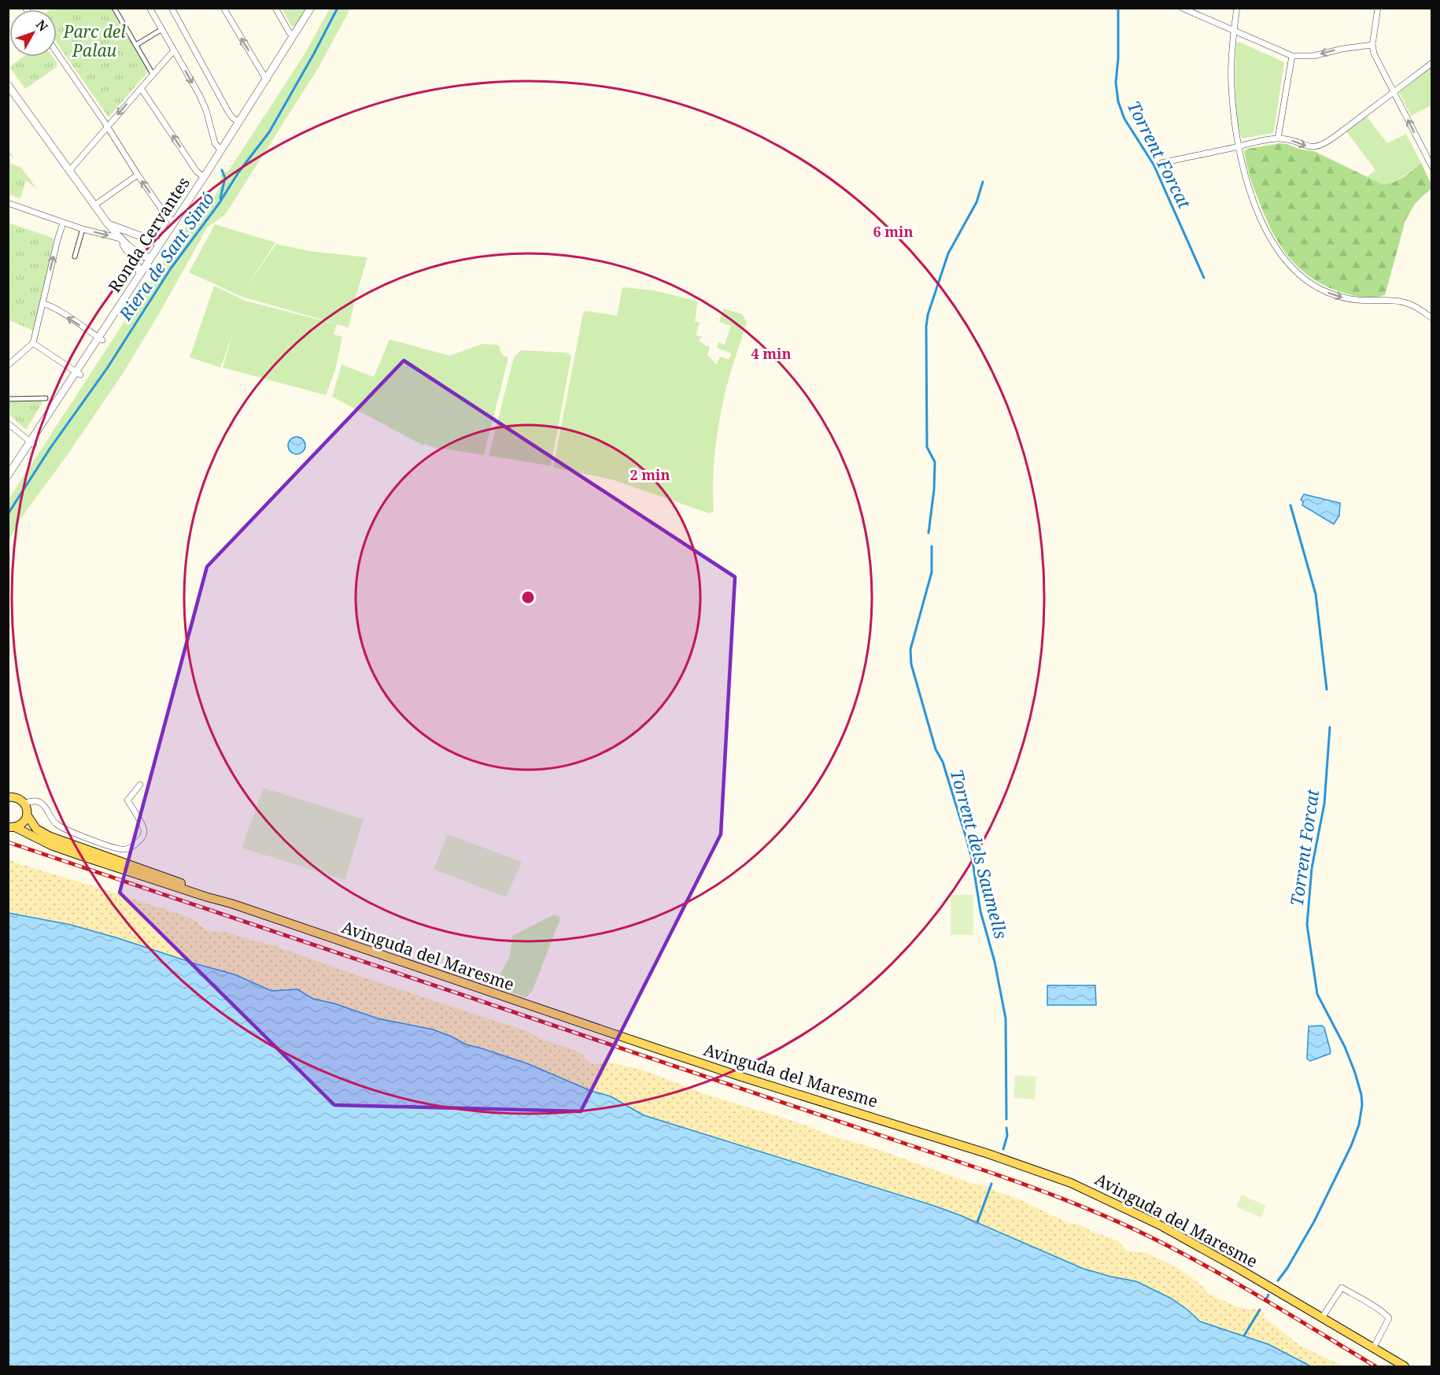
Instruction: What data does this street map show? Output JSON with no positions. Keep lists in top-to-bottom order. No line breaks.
{"streets":{"main road":["Avinguda del Maresme"],"street":["Ronda Cervantes"]},"water":["Torrent Forcat","Riera de Sant Simó","Torrent dels Saumells"],"parks":["Parc del Palau"],"north":"top right","rings":["6 min","4 min","2 min"]}
